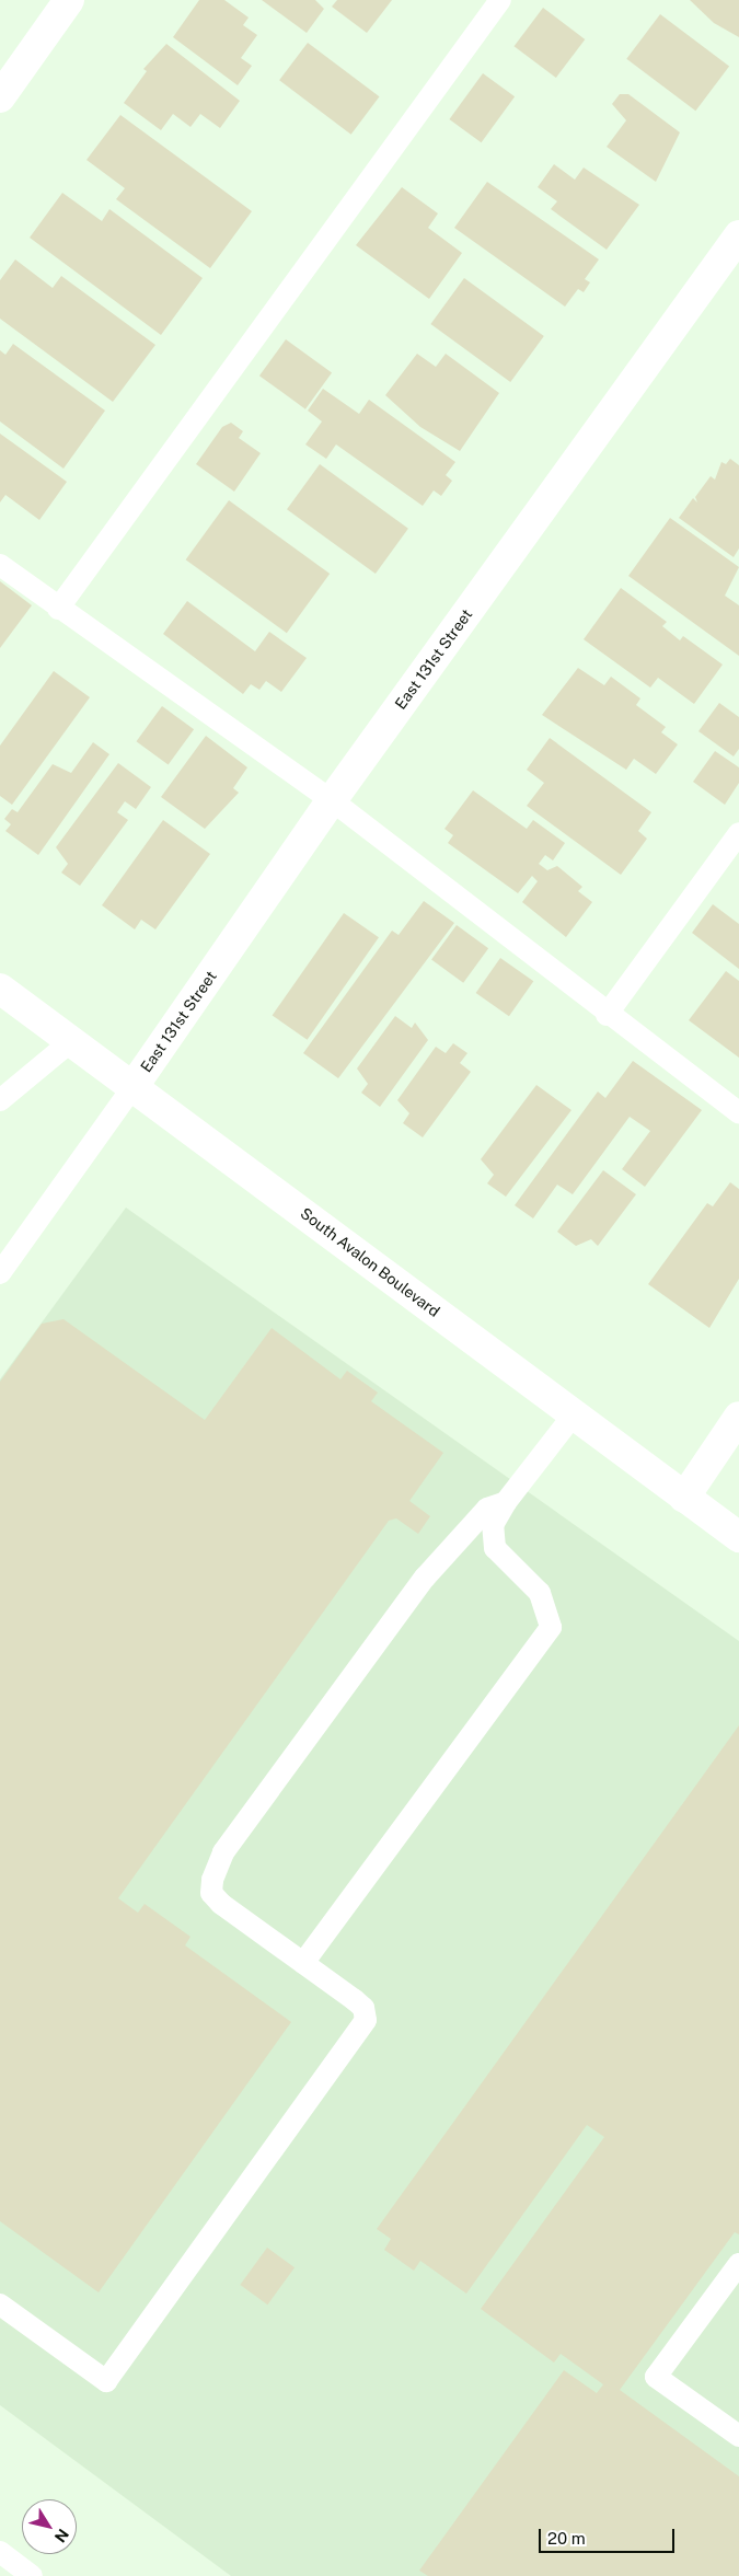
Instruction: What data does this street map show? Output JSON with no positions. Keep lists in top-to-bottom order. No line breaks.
{"streets":{"street":["East 131st Street","South Avalon Boulevard"]},"crossings":[["East 131st Street","South Avalon Boulevard"]],"scale_bar":"20 m","north":"bottom right"}
